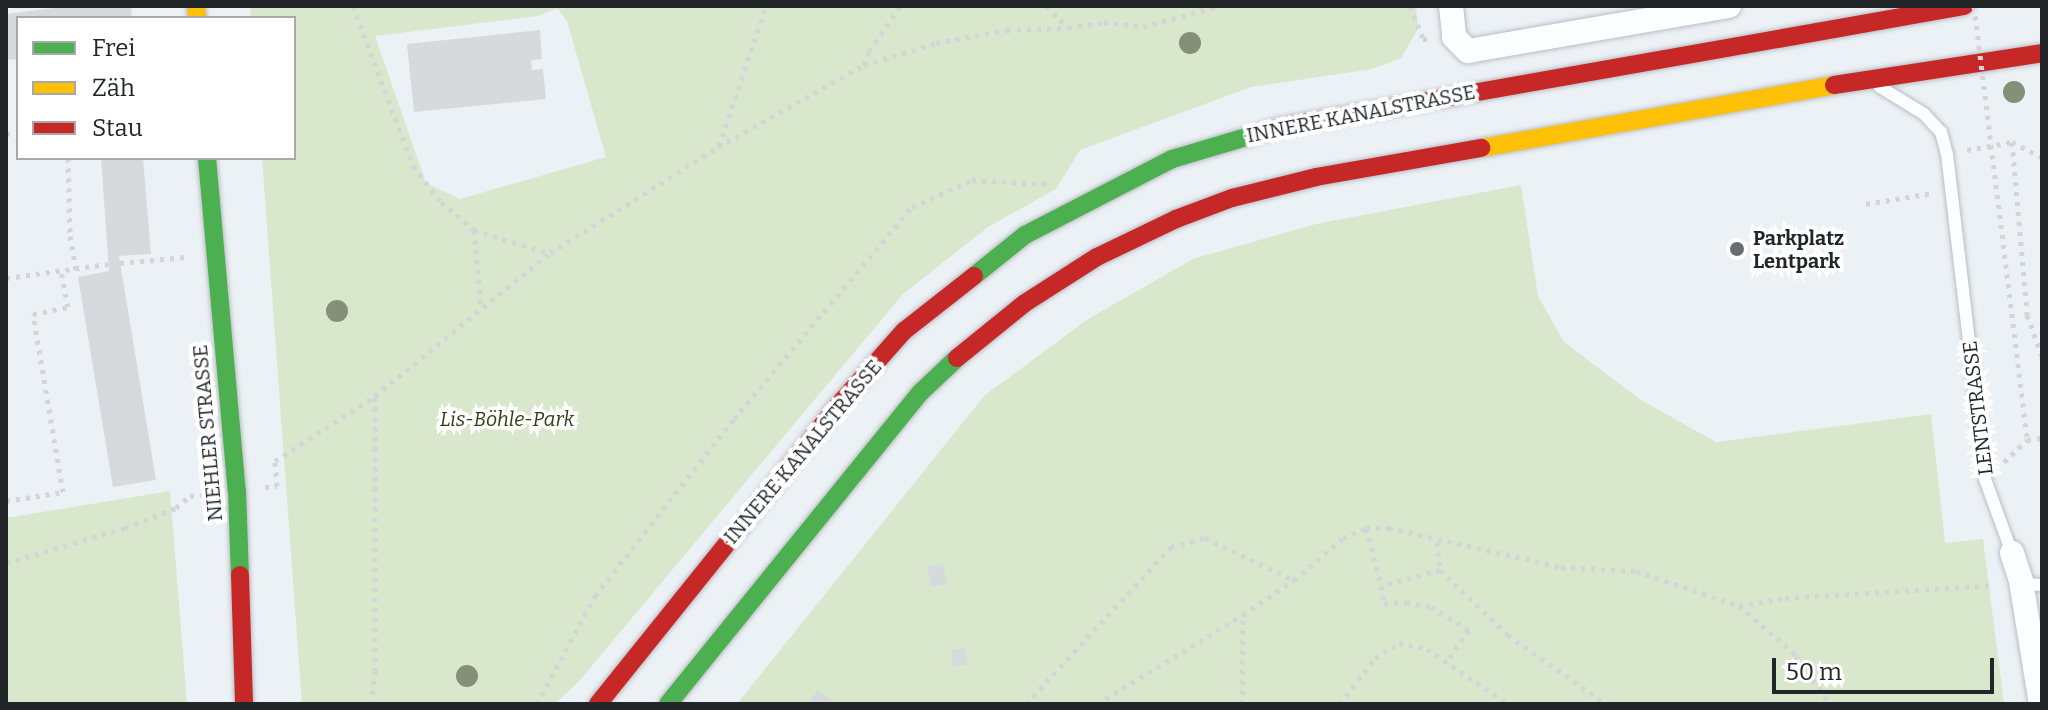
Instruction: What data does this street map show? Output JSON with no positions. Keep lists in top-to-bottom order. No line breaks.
{"streets":{"main road":["INNERE KANALSTRASSE","NIEHLER STRASSE"],"street":["LENTSTRASSE"]},"parks":["Lis-Böhle-Park"],"places":["Parkplatz Lentpark"],"legend":["Frei","Zäh","Stau"],"scale_bar":"50 m"}
